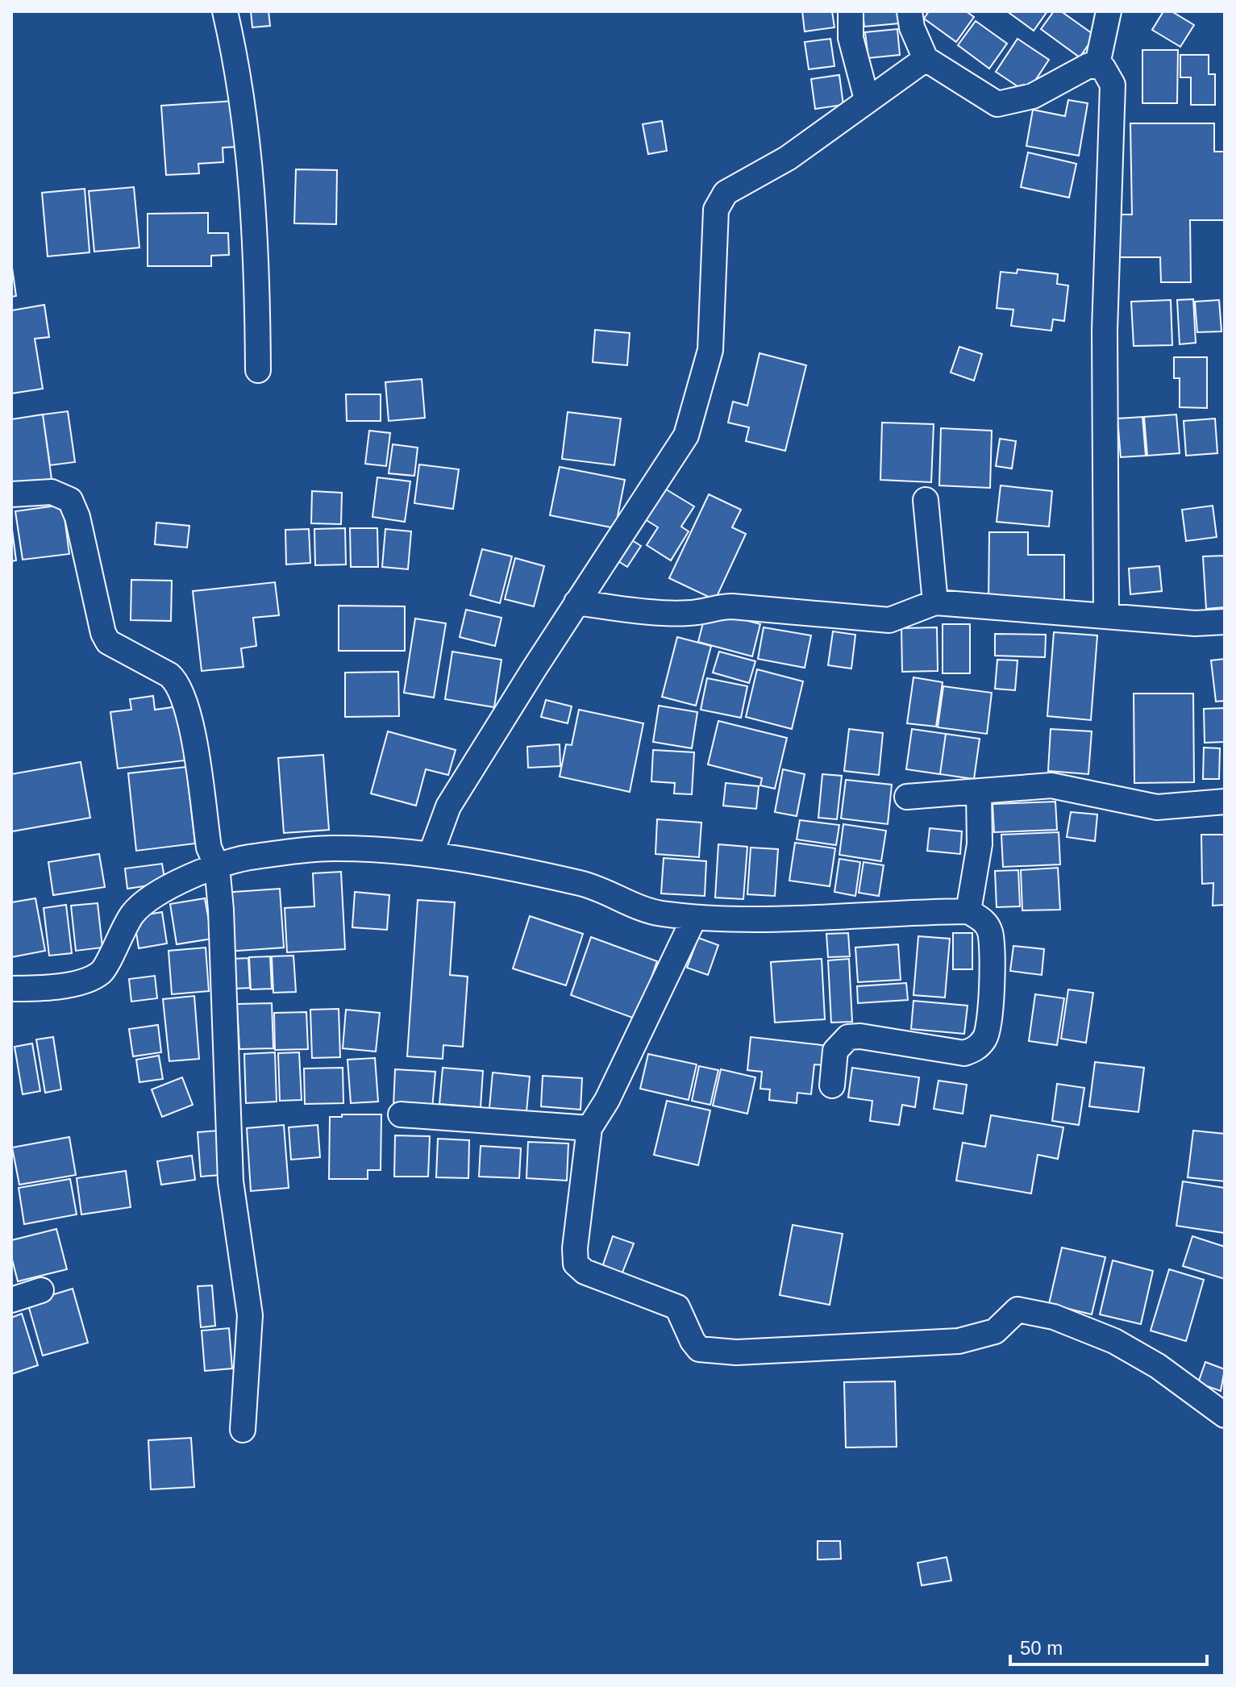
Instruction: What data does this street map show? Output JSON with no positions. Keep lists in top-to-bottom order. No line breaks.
{"scale_bar":"50 m"}
